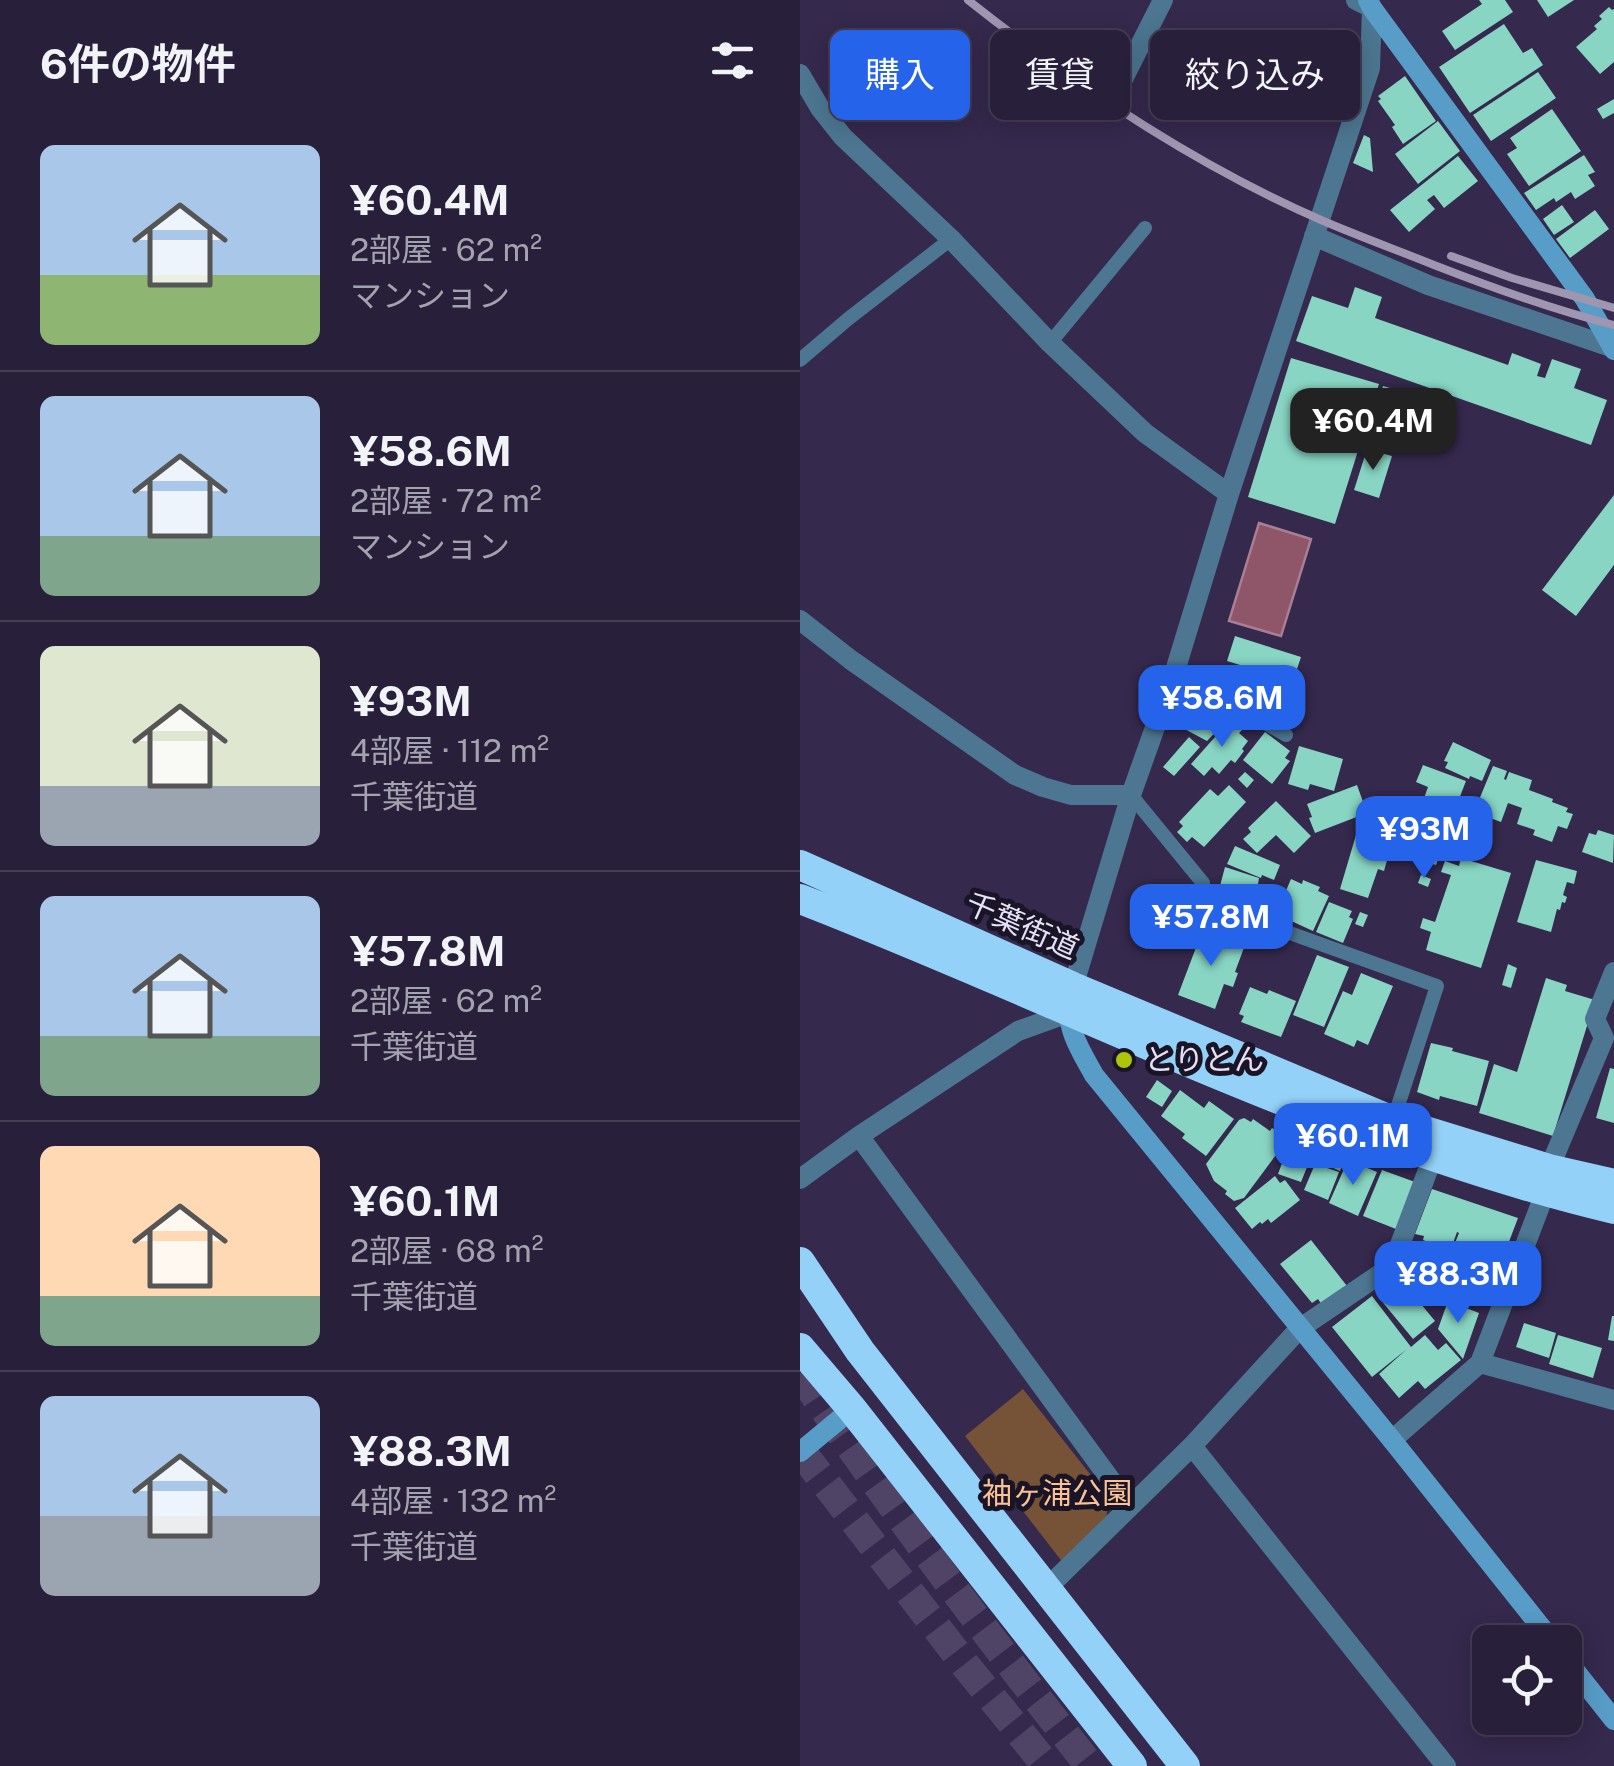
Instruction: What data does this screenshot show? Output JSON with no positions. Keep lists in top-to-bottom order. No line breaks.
{"streets":{"highway":["千葉街道"]},"parks":["袖ヶ浦公園"],"places":["とりとん"],"page":{"heading":"6件の物件","chip":["購入","賃貸","絞り込み"],"list":[{"name":"¥60.4M","note":"2部屋 · 62 m² · マンション"},{"name":"¥58.6M","note":"2部屋 · 72 m² · マンション"},{"name":"¥93M","note":"4部屋 · 112 m² · 千葉街道"},{"name":"¥57.8M","note":"2部屋 · 62 m² · 千葉街道"},{"name":"¥60.1M","note":"2部屋 · 68 m² · 千葉街道"},{"name":"¥88.3M","note":"4部屋 · 132 m² · 千葉街道"}],"price":["¥60.4M","¥58.6M","¥93M","¥57.8M","¥60.1M","¥88.3M"]}}
